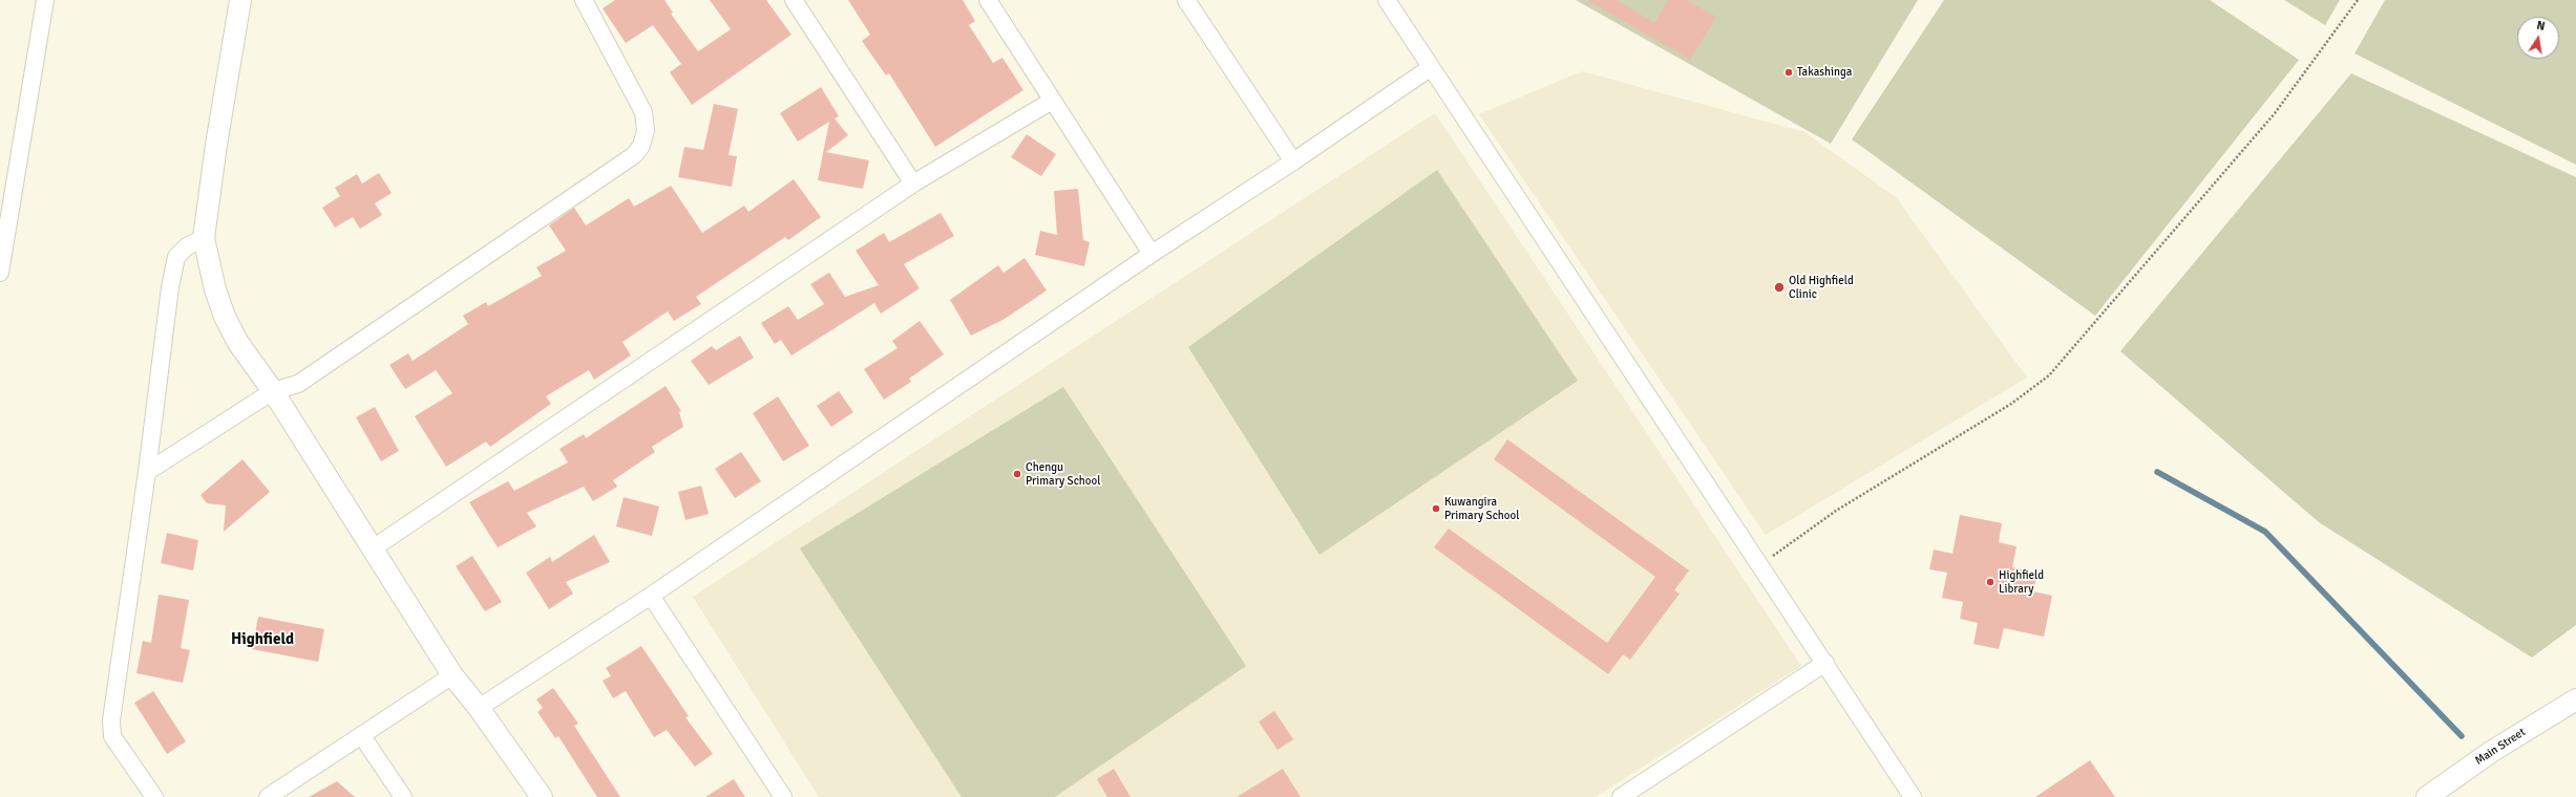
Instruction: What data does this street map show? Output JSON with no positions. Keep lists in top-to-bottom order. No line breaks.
{"streets":{"street":["Main Street"]},"districts":["Highfield"],"places":["Takashinga","Old Highfield Clinic","Chengu Primary School","Kuwangira Primary School","Highfield Library"],"north":"top"}
